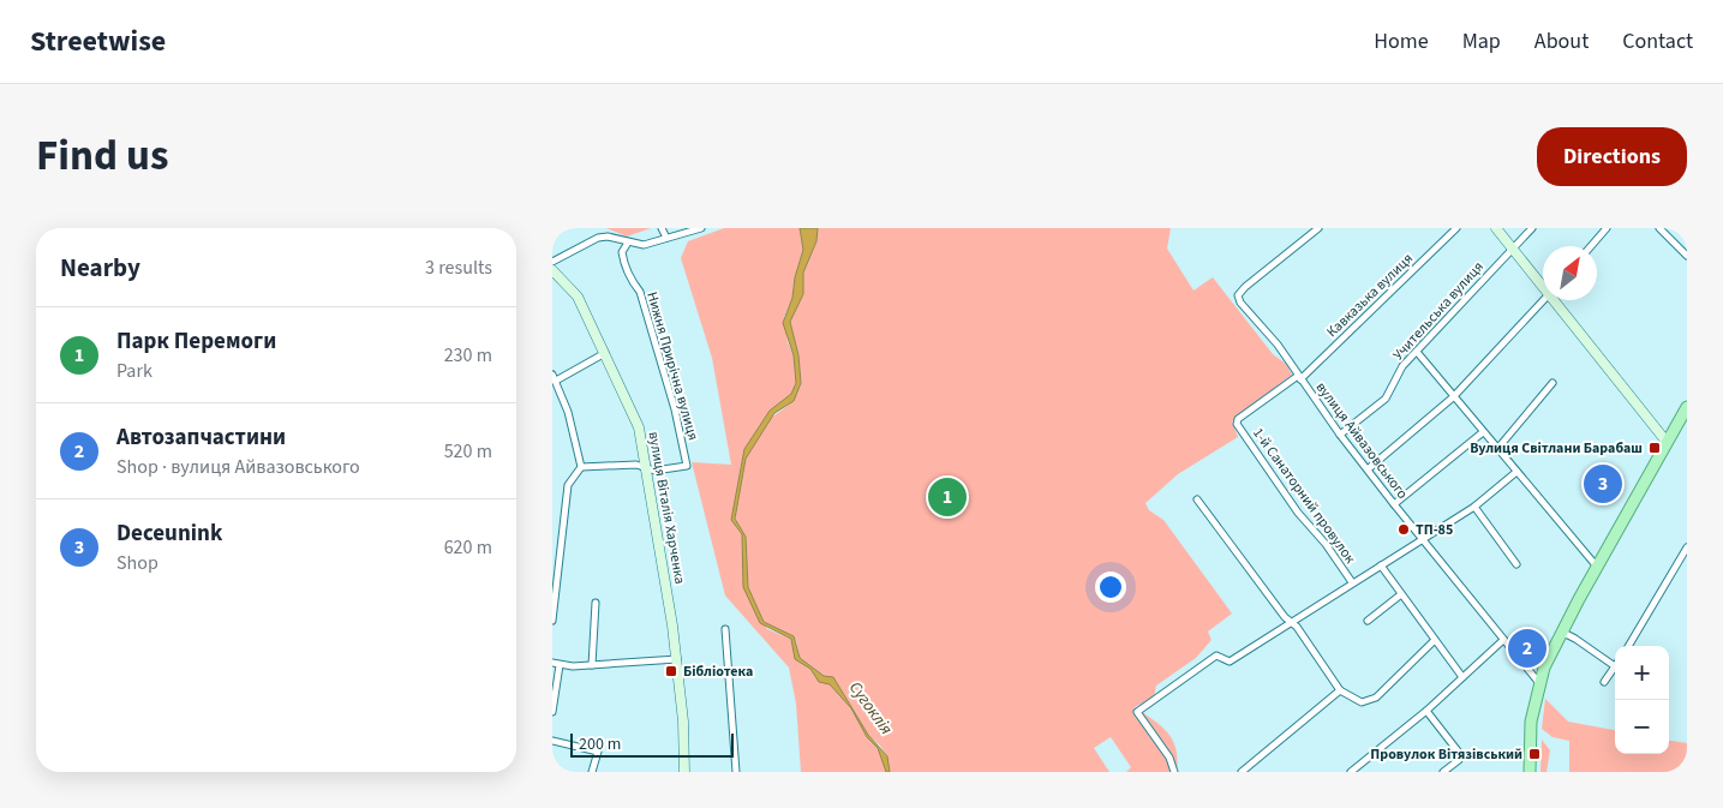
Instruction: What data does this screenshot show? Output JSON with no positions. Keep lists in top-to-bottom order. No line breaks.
{"streets":{"street":["Кавказька вулиця","Учительська вулиця","Нижня Прирічна вулиця","вулиця Айвазовського","1-й Санаторний провулок","вулиця Віталія Харченка"]},"crossings":[["Кавказька вулиця","вулиця Айвазовського"],["Кавказька вулиця","1-й Санаторний провулок"],["Учительська вулиця","вулиця Айвазовського"],["Нижня Прирічна вулиця","вулиця Віталія Харченка"]],"water":["Сугоклія"],"places":{"transit":["Вулиця Світлани Барабаш","Бібліотека","Провулок Вітязівський"],"other":["ТП-85"]},"scale_bar":"200 m","north":"top right","page":{"header":"Streetwise","nav":["Home","Map","About","Contact"],"title":"Find us","buttons":"Directions","heading":["Nearby","3 results"],"list":[{"mark":"1","name":"Парк Перемоги","note":"Park","value":"230 m"},{"mark":"2","name":"Автозапчастини","note":"Shop · вулиця Айвазовського","value":"520 m"},{"mark":"3","name":"Deceunink","note":"Shop","value":"620 m"}],"pins":["3","1","2"],"map_buttons":["+","−"],"scale":"200 m"}}
